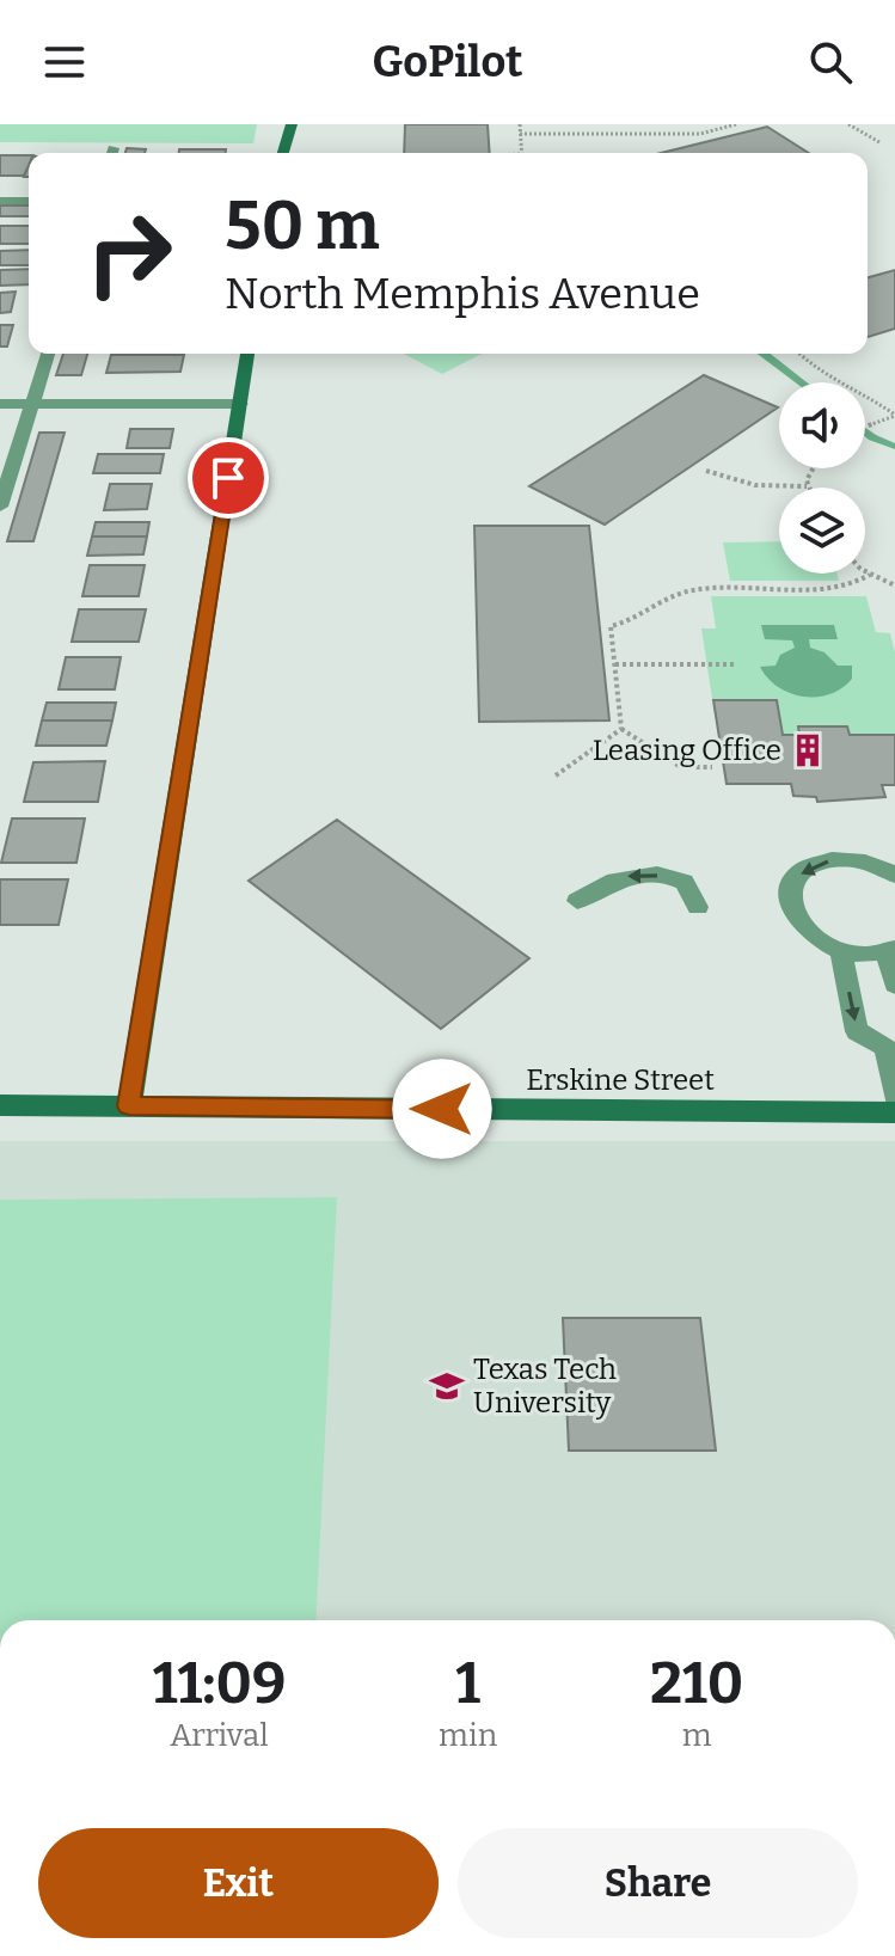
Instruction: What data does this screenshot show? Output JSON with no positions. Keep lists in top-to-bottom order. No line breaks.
{"streets":{"street":["Erskine Street"]},"places":{"building":["Leasing Office"],"school or university":["Texas Tech University"]},"page":{"header":"GoPilot","turn":["50 m","North Memphis Avenue"],"eta":["11:09","Arrival","1","min","210","m"],"buttons":["Exit","Share"]}}
